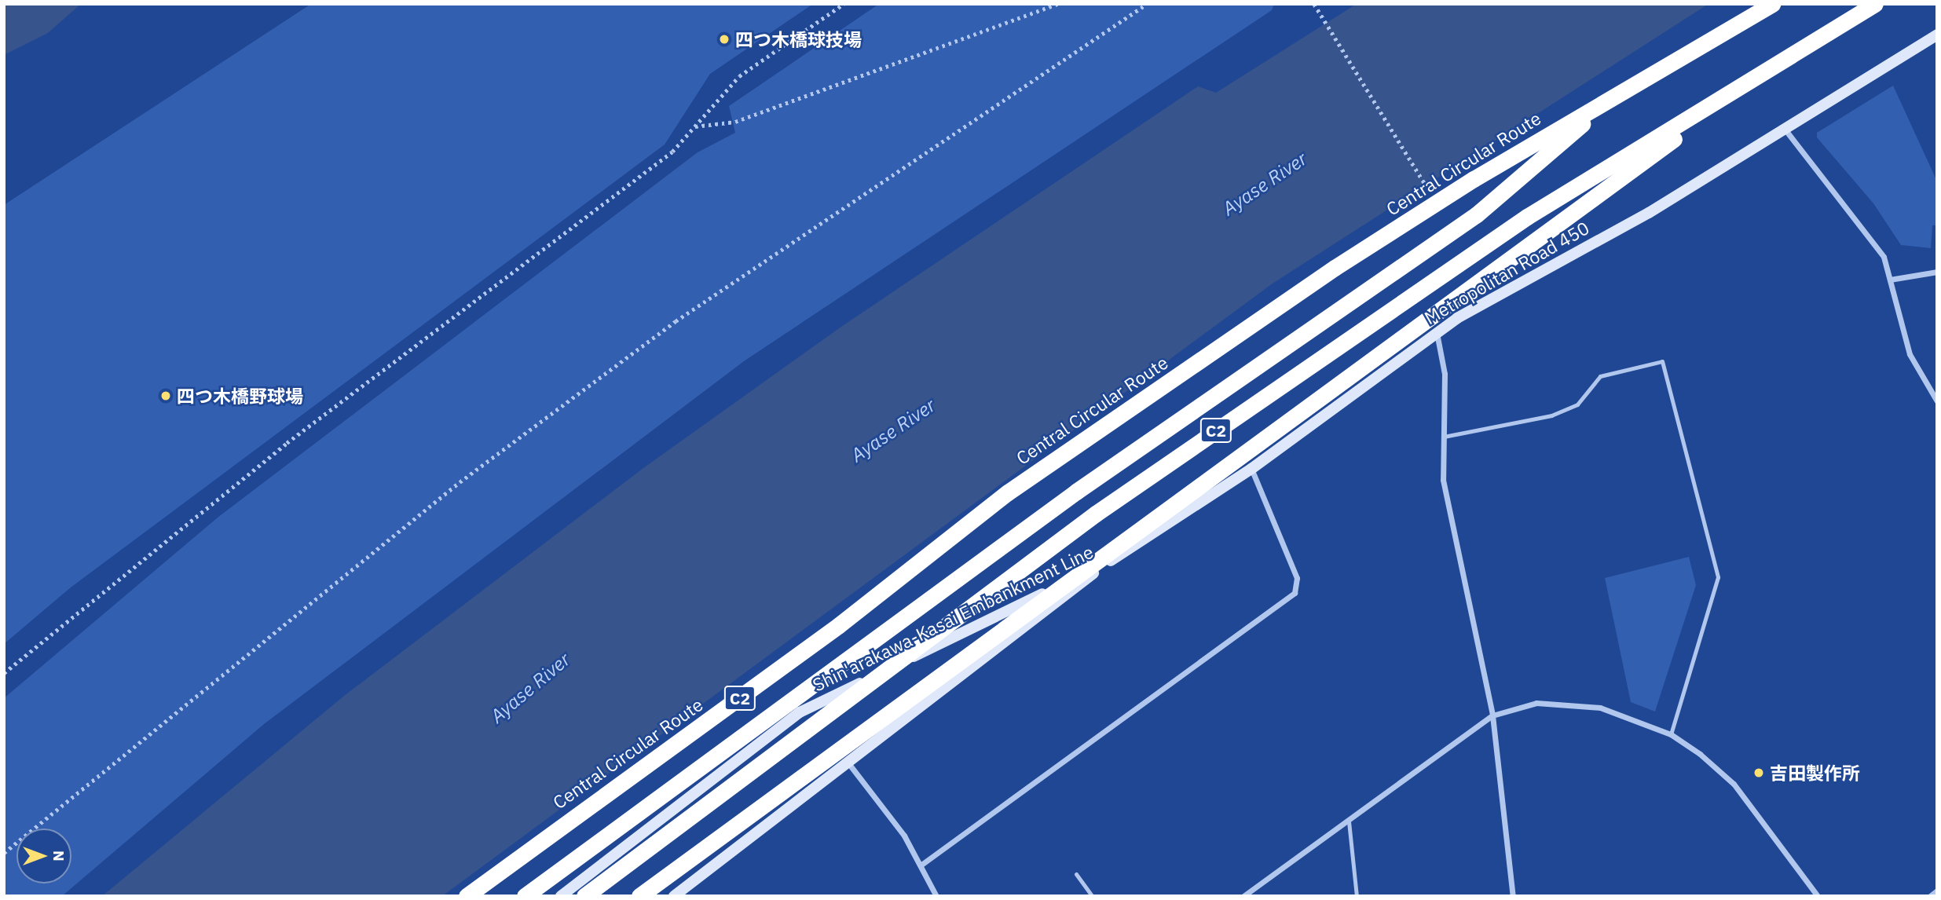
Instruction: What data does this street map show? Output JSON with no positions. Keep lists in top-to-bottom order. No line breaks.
{"streets":{"highway":["Central Circular Route","C2"],"main road":["Metropolitan Road 450","Shin'arakawa-Kasai Embankment Line"]},"crossings":[["Metropolitan Road 450","Shin'arakawa-Kasai Embankment Line"]],"water":["Ayase River"],"places":["四つ木橋球技場","四つ木橋野球場","吉田製作所"],"north":"right"}
